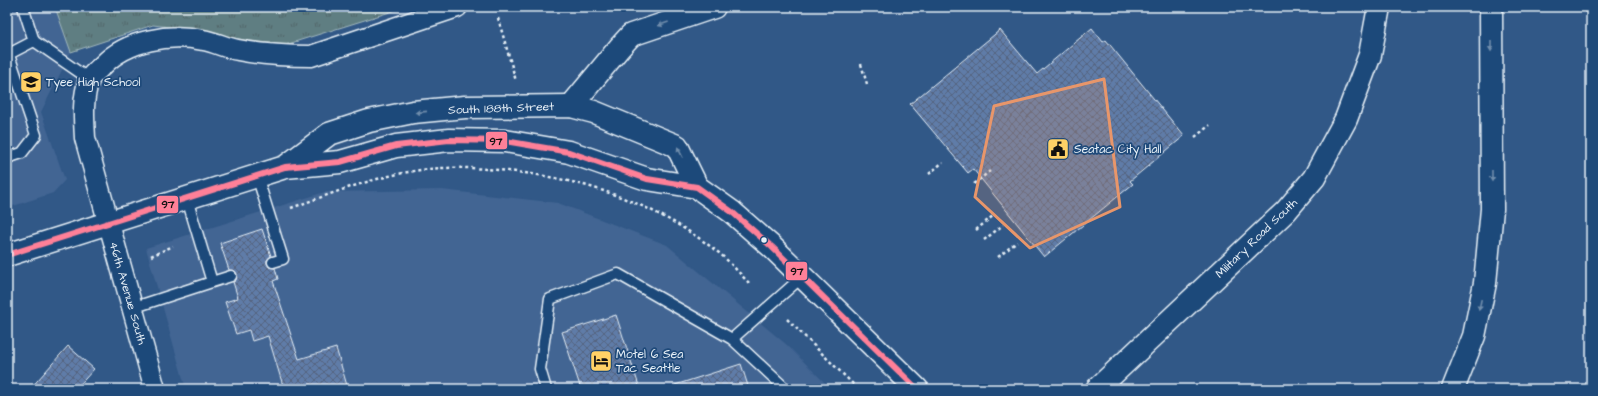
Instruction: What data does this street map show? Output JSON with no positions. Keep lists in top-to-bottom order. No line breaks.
{"streets":{"main road":["South 188th Street","Military Road South"],"street":["46th Avenue South"]},"crossings":[["South 188th Street","46th Avenue South"]],"places":{"school or university":["Tyee High School"],"public building":["Seatac City Hall"],"hotel":["Motel 6 Sea Tac Seattle"]},"lines":["transit line 97"]}
